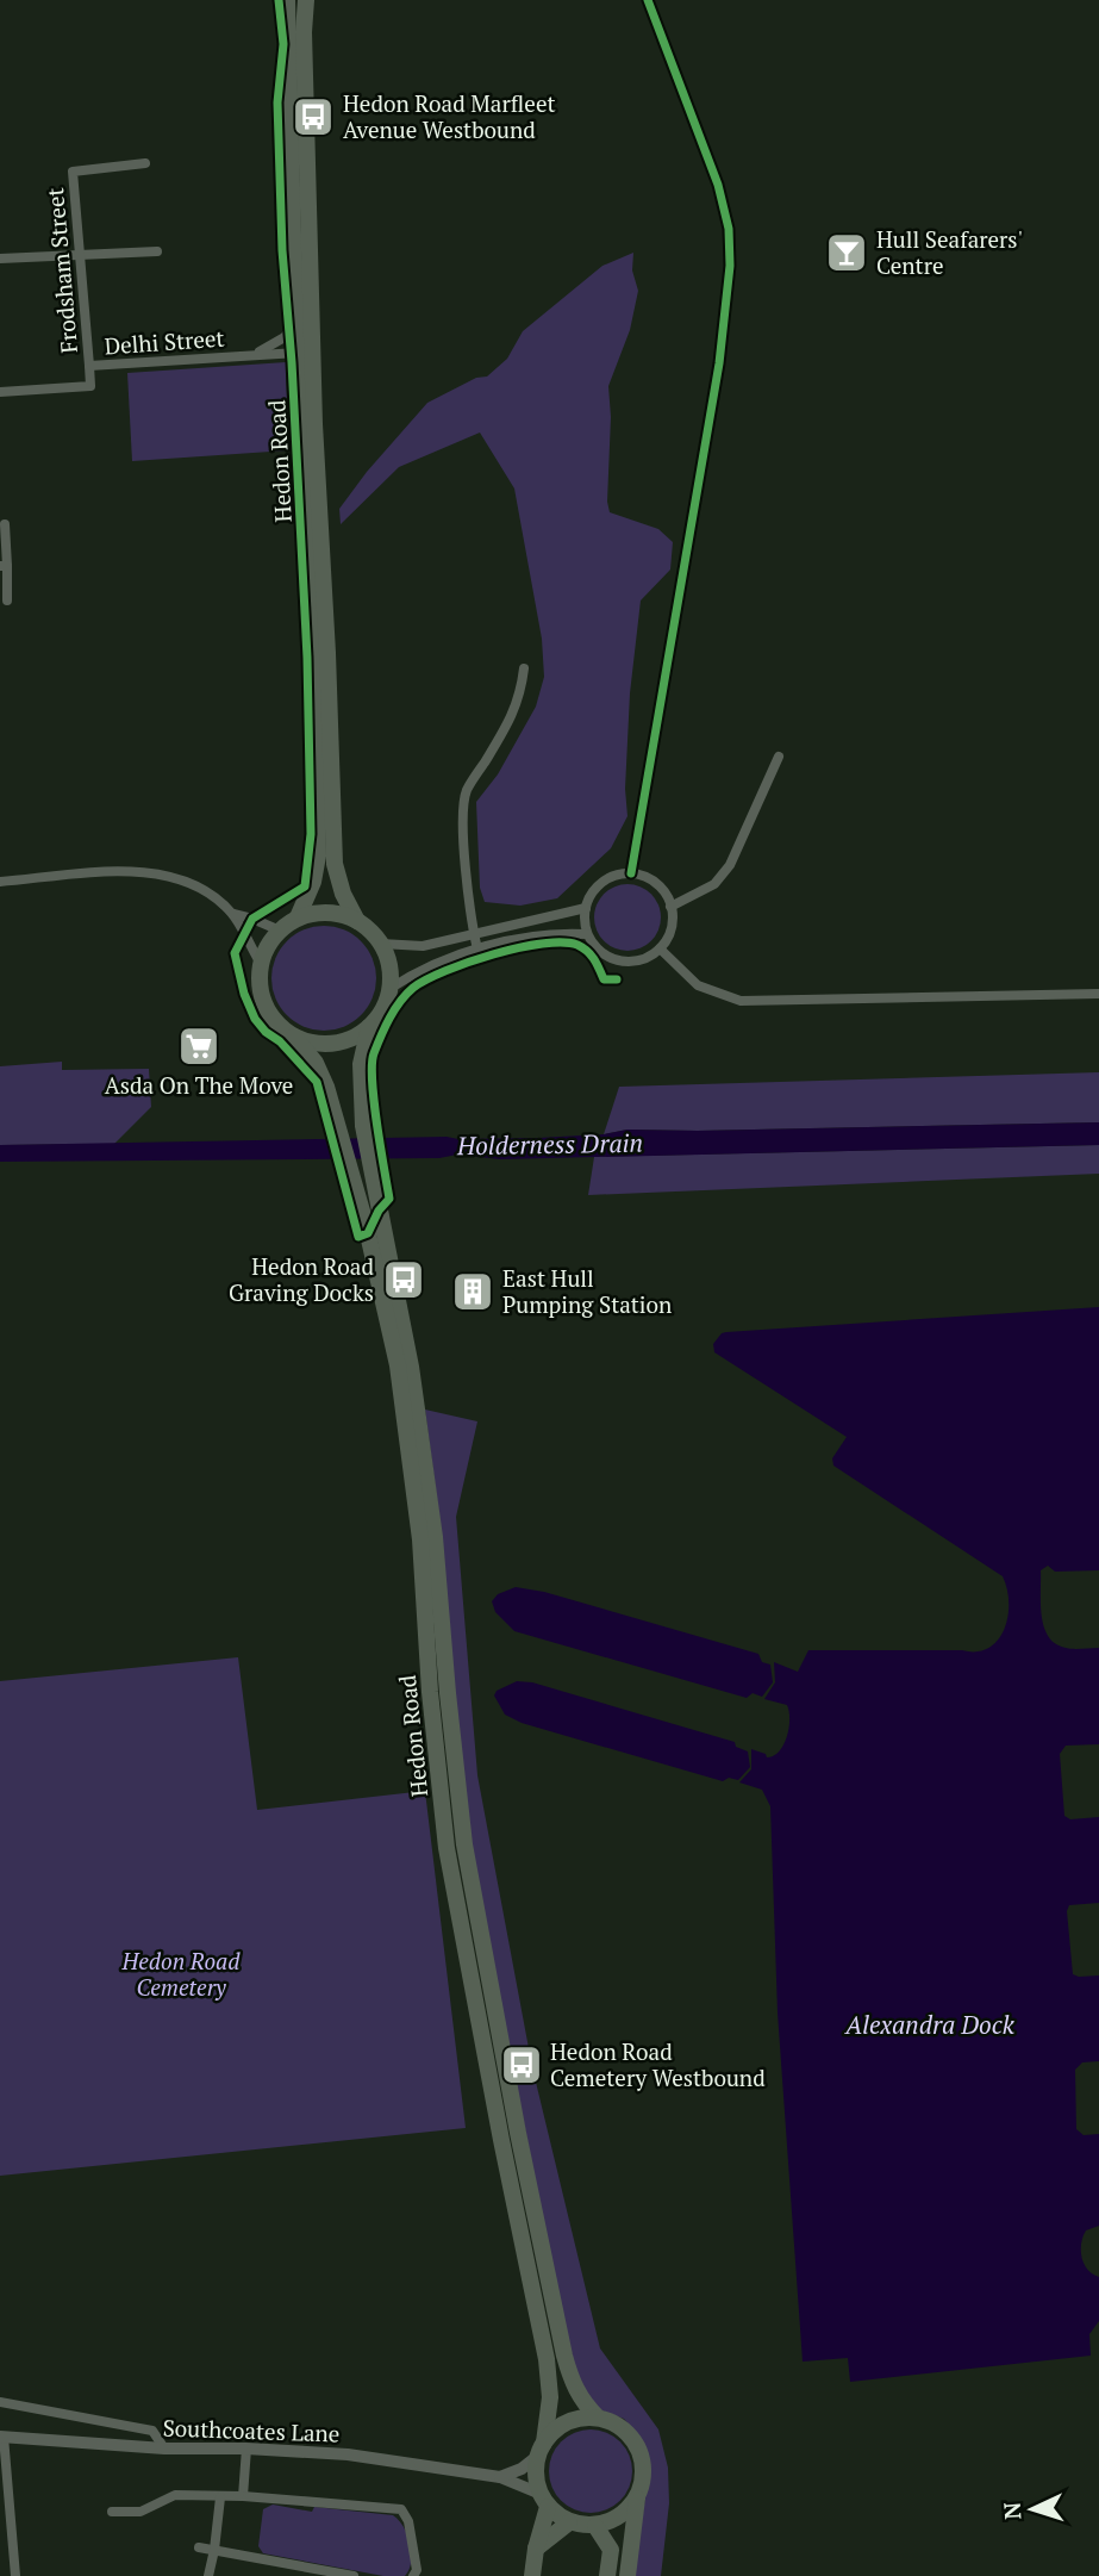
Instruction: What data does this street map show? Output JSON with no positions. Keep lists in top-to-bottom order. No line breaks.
{"streets":{"highway":["Hedon Road"],"street":["Frodsham Street","Delhi Street","Southcoates Lane"]},"crossings":[["Frodsham Street","Delhi Street"],["Delhi Street","Hedon Road"],["Hedon Road","Southcoates Lane"]],"water":["Holderness Drain","Alexandra Dock"],"parks":["Hedon Road Cemetery"],"places":{"bus stop":["Hedon Road Marfleet Avenue Westbound","Hedon Road Graving Docks","Hedon Road Cemetery Westbound"],"bar":["Hull Seafarers' Centre"],"supermarket":["Asda On The Move"],"building":["East Hull Pumping Station"]},"north":"left"}
